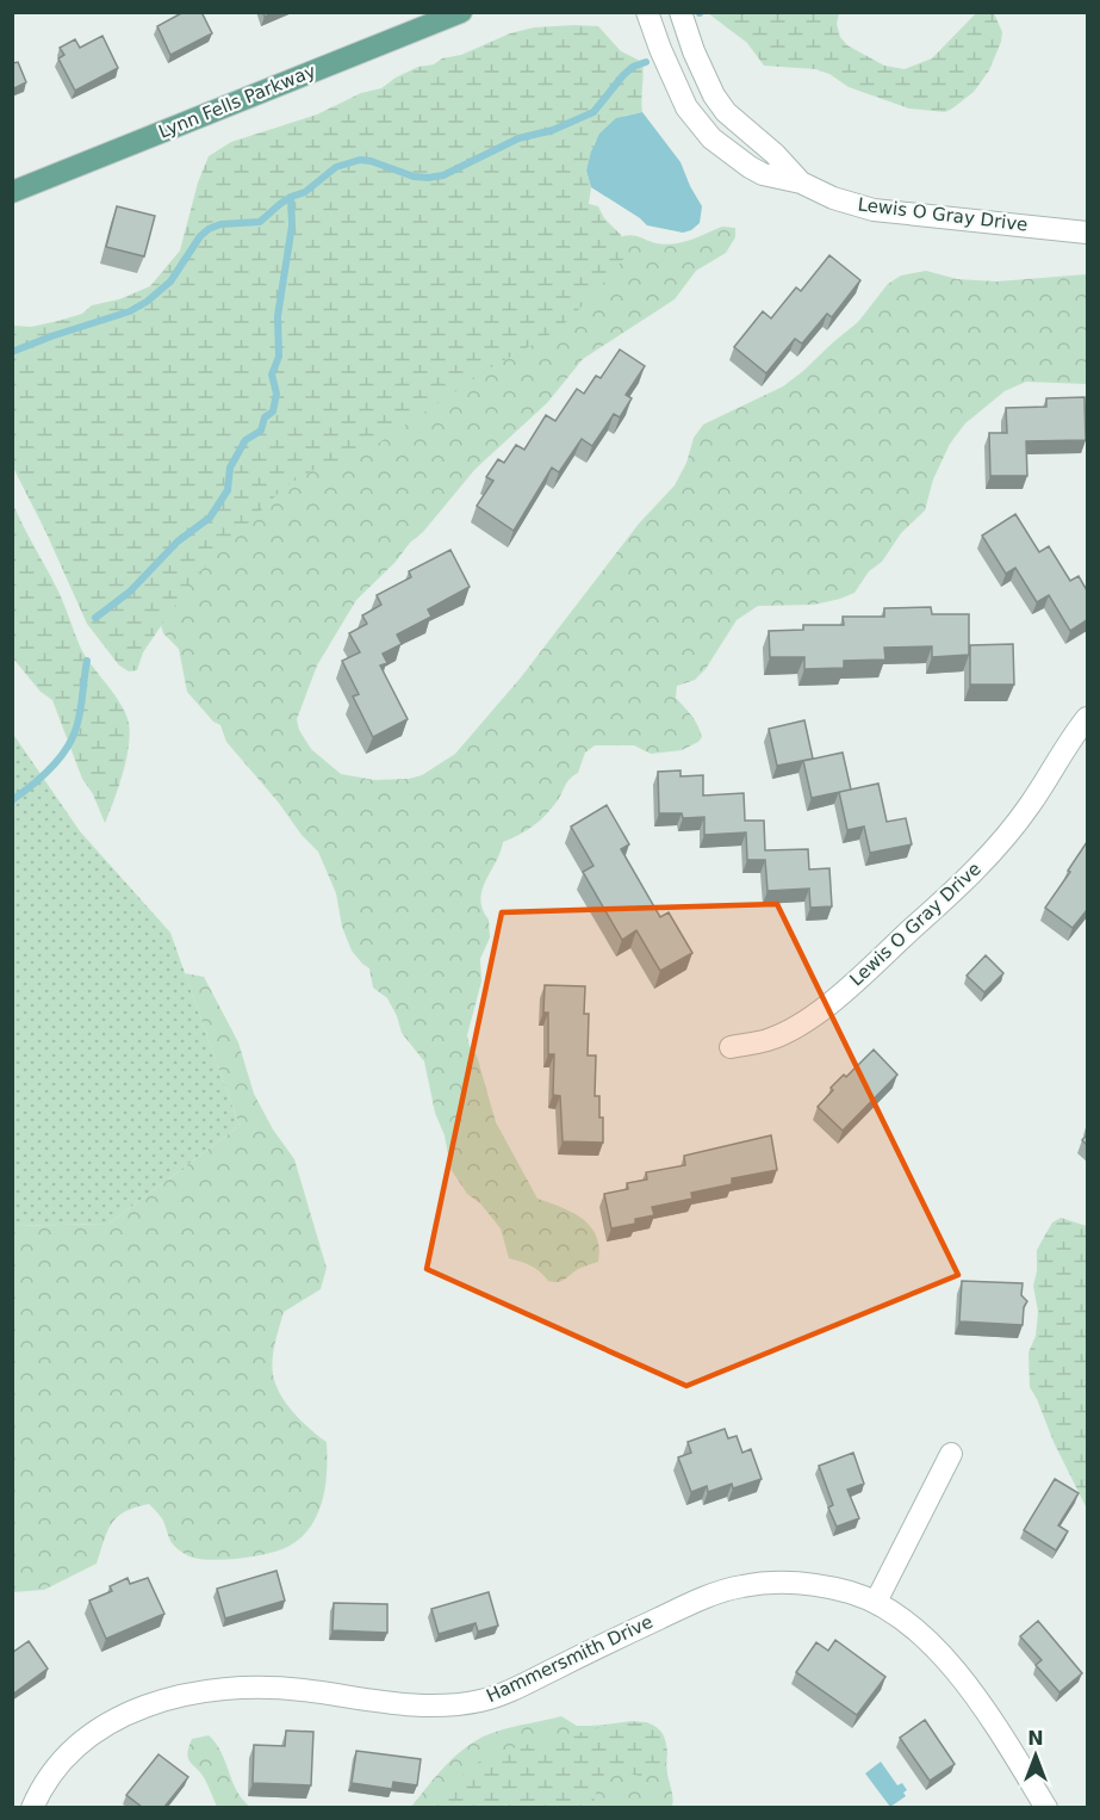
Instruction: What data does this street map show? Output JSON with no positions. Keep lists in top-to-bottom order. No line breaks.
{"streets":{"main road":["Lynn Fells Parkway"],"street":["Lewis O Gray Drive","Hammersmith Drive"]},"north":"top"}
